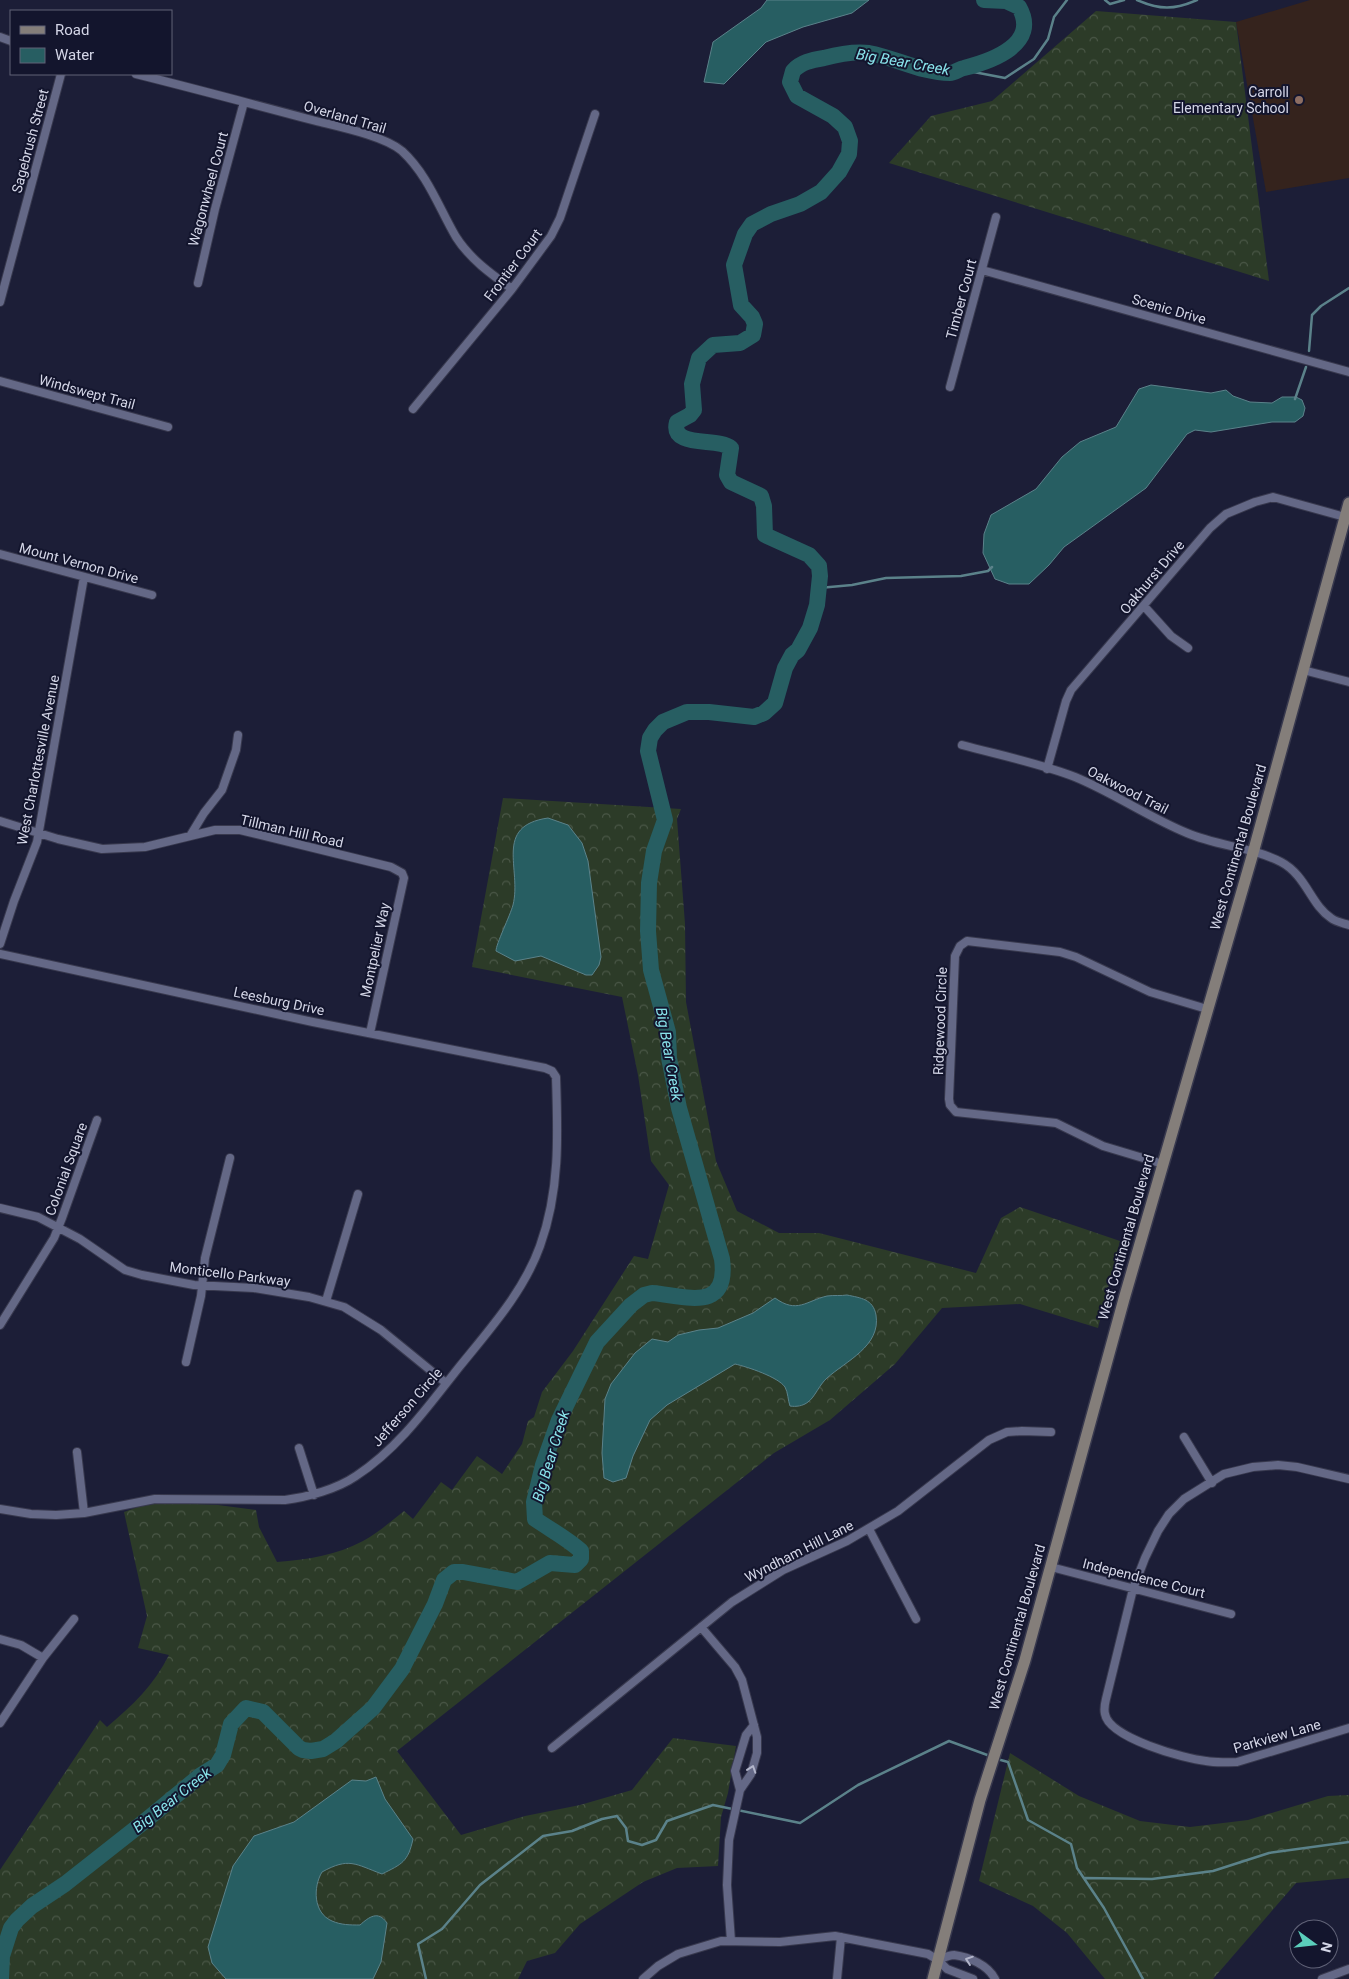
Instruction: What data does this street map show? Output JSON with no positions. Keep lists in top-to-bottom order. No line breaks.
{"streets":{"main road":["West Continental Boulevard"],"street":["Overland Trail","Sagebrush Street","Wagonwheel Court","Frontier Court","Timber Court","Scenic Drive","Windswept Trail","Mount Vernon Drive","Oakhurst Drive","West Charlottesville Avenue","Oakwood Trail","Tillman Hill Road","Montpelier Way","Leesburg Drive","Ridgewood Circle","Colonial Square","Monticello Parkway","Jefferson Circle","Wyndham Hill Lane","Independence Court","Parkview Lane"]},"crossings":[["Overland Trail","Wagonwheel Court"],["Overland Trail","Frontier Court"],["Timber Court","Scenic Drive"],["Mount Vernon Drive","West Charlottesville Avenue"],["Oakhurst Drive","Oakwood Trail"],["Oakhurst Drive","West Continental Boulevard"],["West Charlottesville Avenue","Tillman Hill Road"],["Oakwood Trail","West Continental Boulevard"],["Tillman Hill Road","Montpelier Way"],["West Continental Boulevard","Ridgewood Circle"],["West Continental Boulevard","Independence Court"],["Montpelier Way","Leesburg Drive"],["Leesburg Drive","Jefferson Circle"],["Colonial Square","Monticello Parkway"],["Monticello Parkway","Jefferson Circle"],["Independence Court","Parkview Lane"]],"water":["Big Bear Creek"],"places":["Carroll Elementary School"],"legend":["Road","Water"],"north":"right"}
